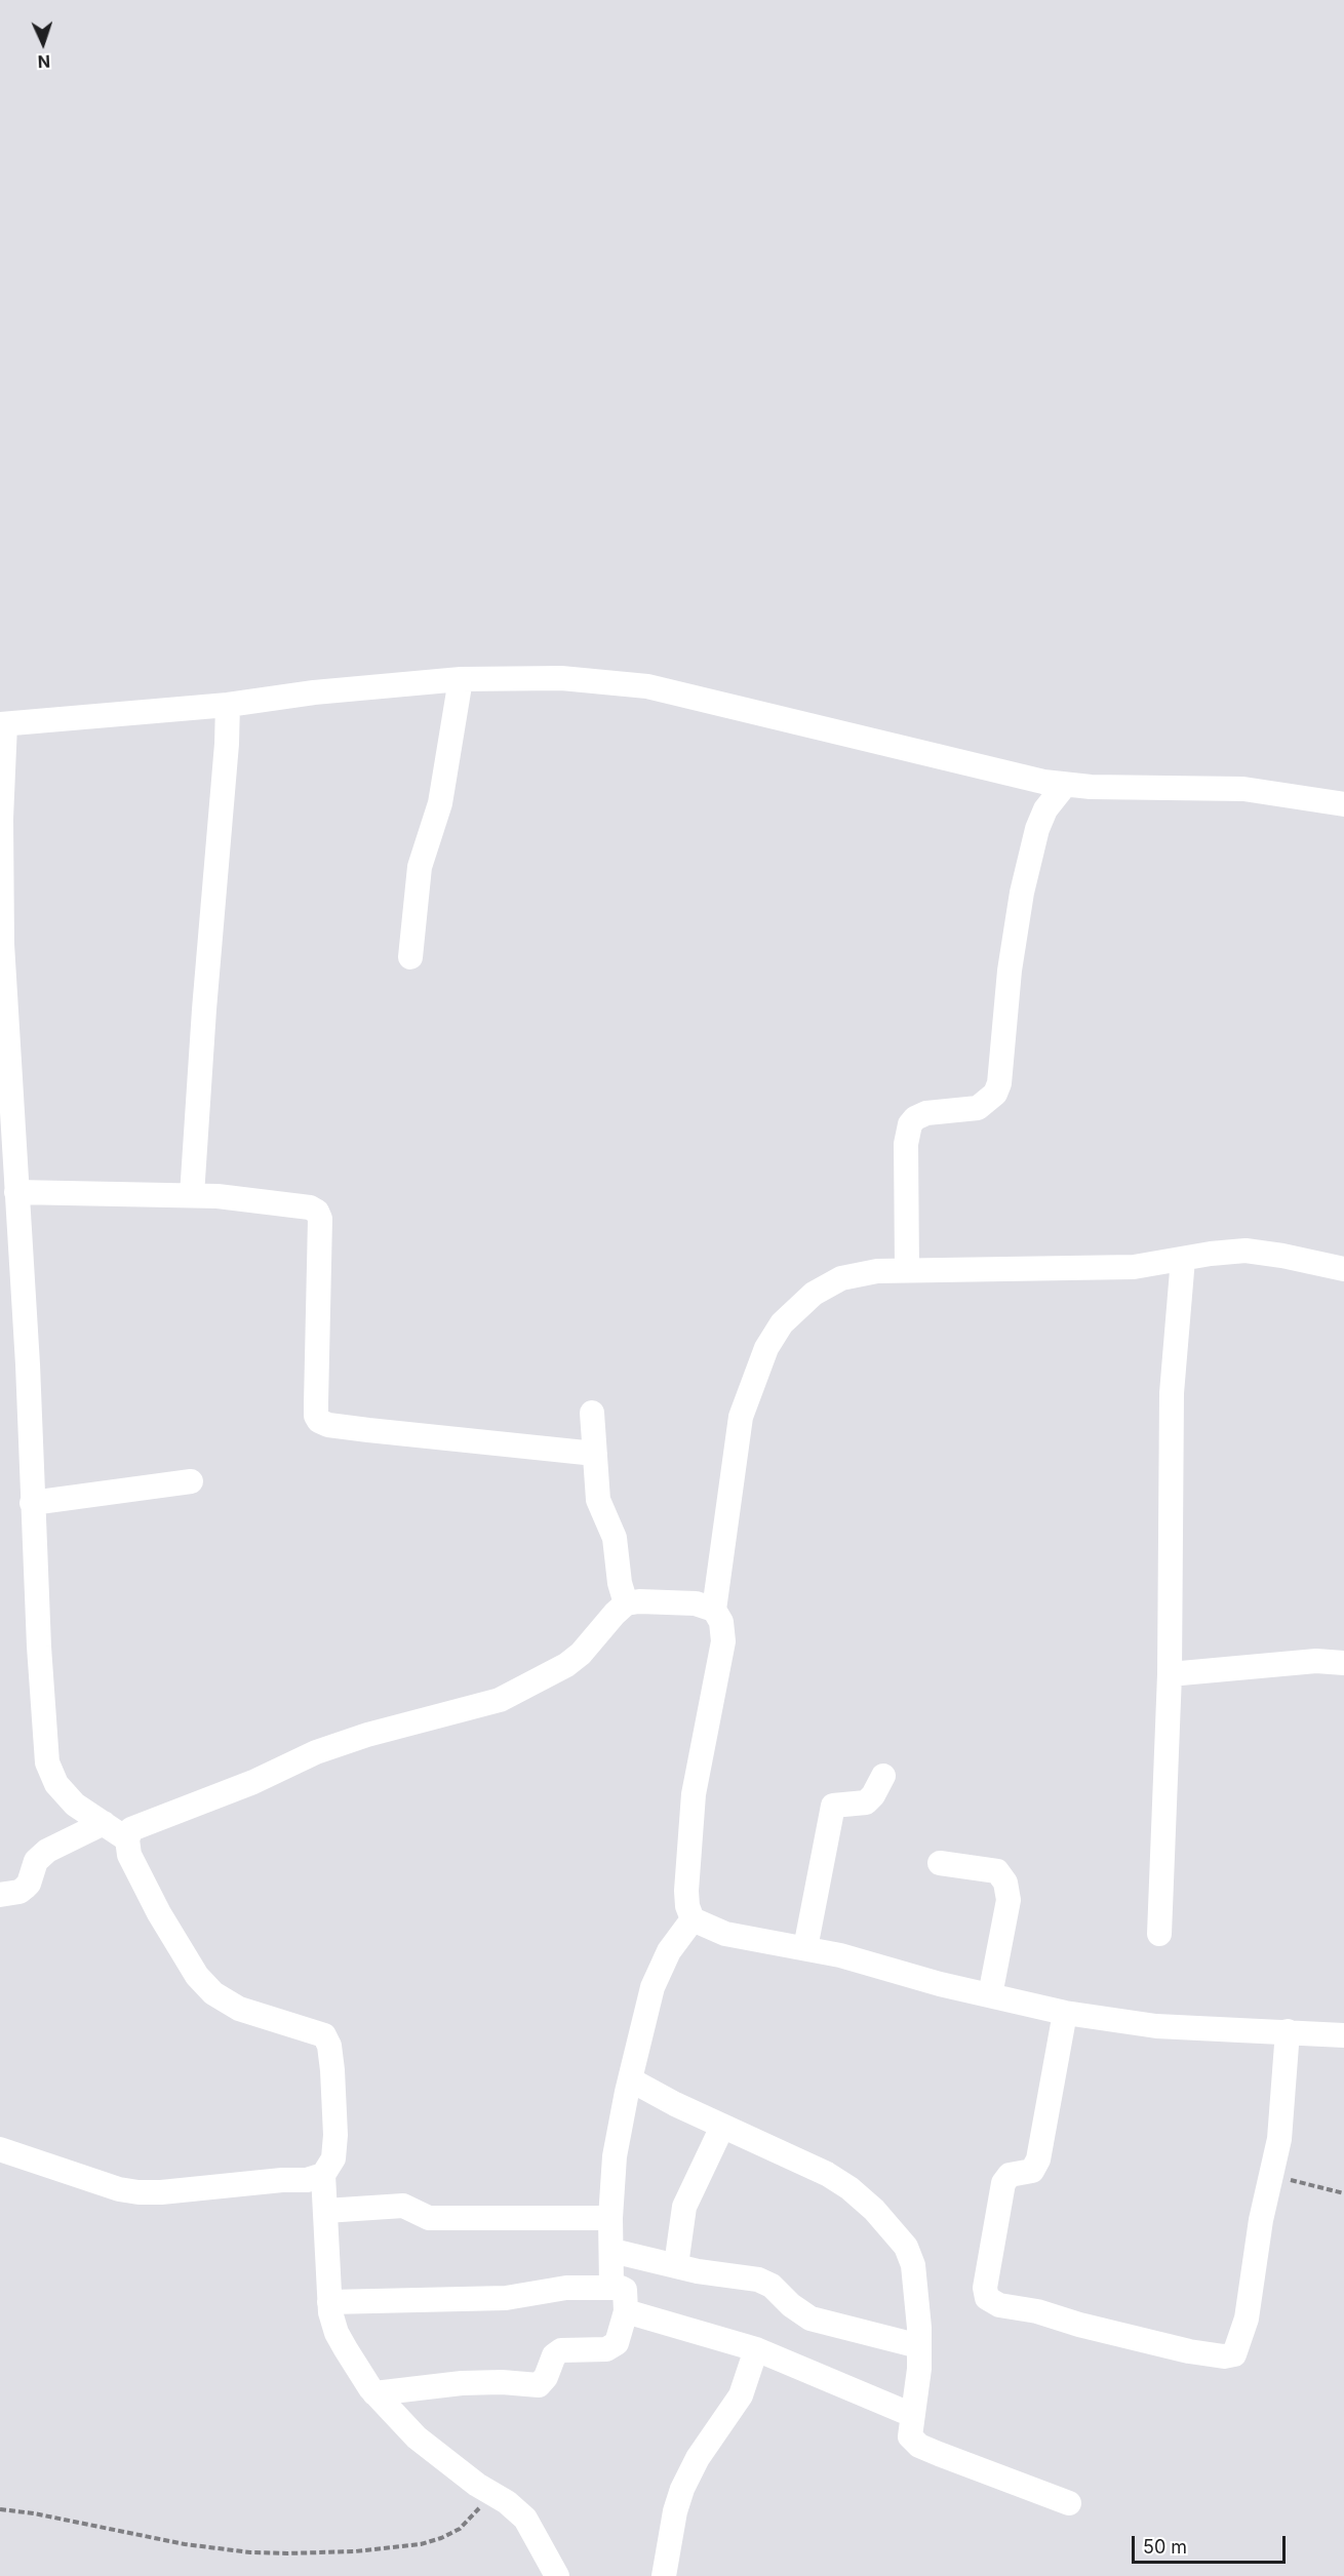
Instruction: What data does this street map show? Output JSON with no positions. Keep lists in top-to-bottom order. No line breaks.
{"scale_bar":"50 m","north":"bottom"}
